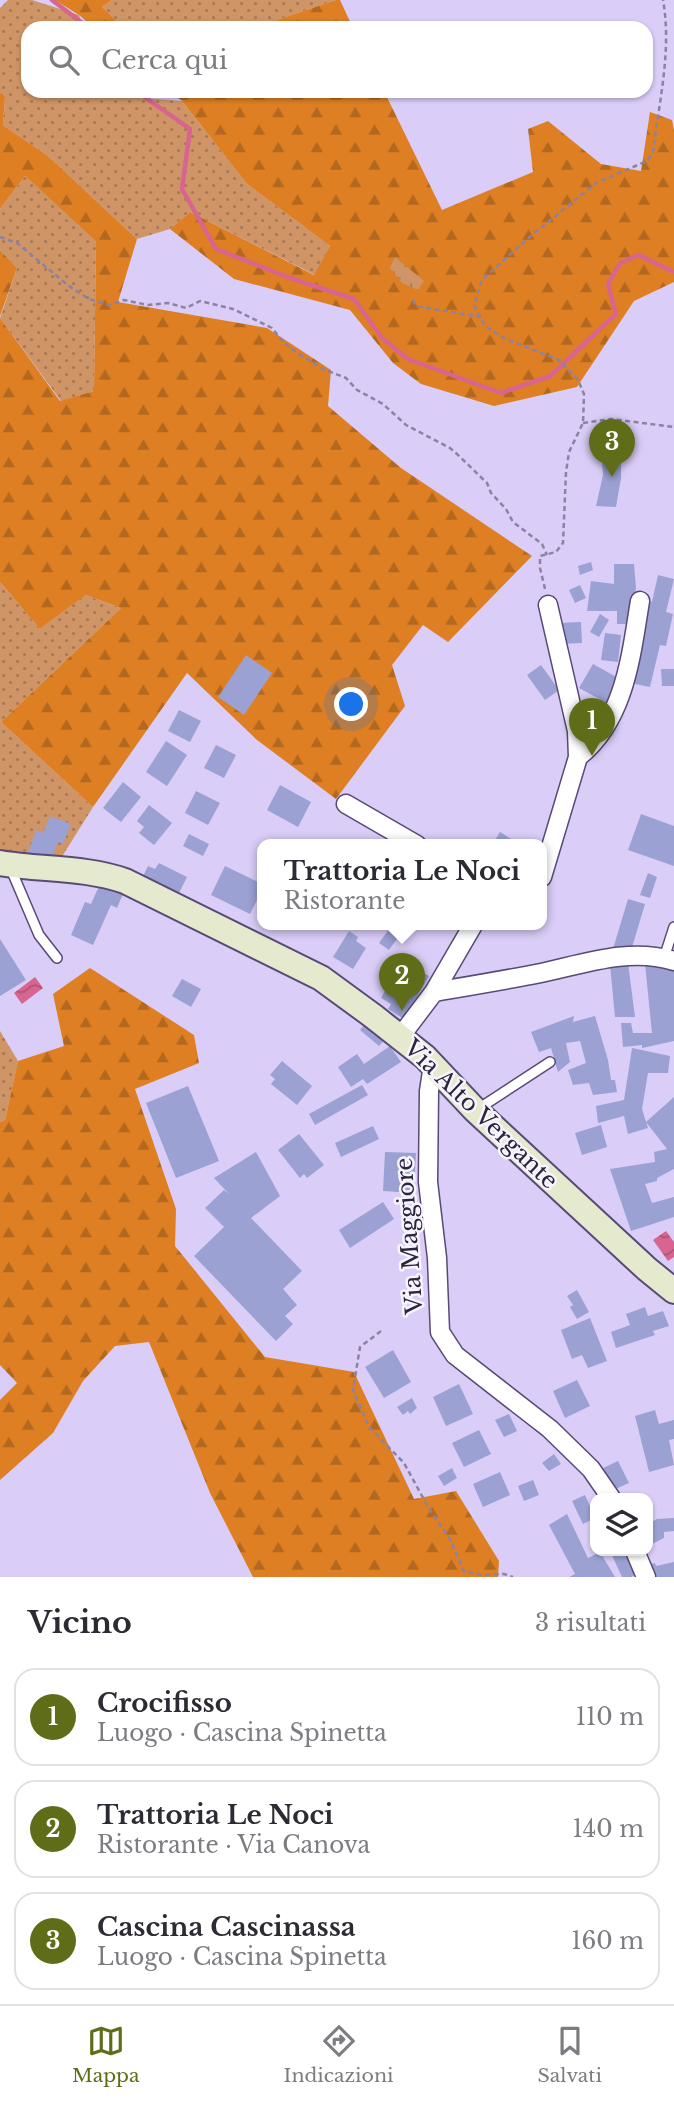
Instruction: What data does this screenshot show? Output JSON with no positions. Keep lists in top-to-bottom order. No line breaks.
{"streets":{"main road":["Via Alto Vergante"],"street":["Via Maggiore"]},"crossings":[["Via Alto Vergante","Via Maggiore"]],"page":{"search":"Cerca qui","pins":["3","1","2"],"popup":["Trattoria Le Noci","Ristorante"],"heading":["Vicino","3 risultati"],"list":[{"mark":"1","name":"Crocifisso","note":"Luogo · Cascina Spinetta","value":"110 m"},{"mark":"2","name":"Trattoria Le Noci","note":"Ristorante · Via Canova","value":"140 m"},{"mark":"3","name":"Cascina Cascinassa","note":"Luogo · Cascina Spinetta","value":"160 m"}],"nav":["Mappa","Indicazioni","Salvati"]}}
